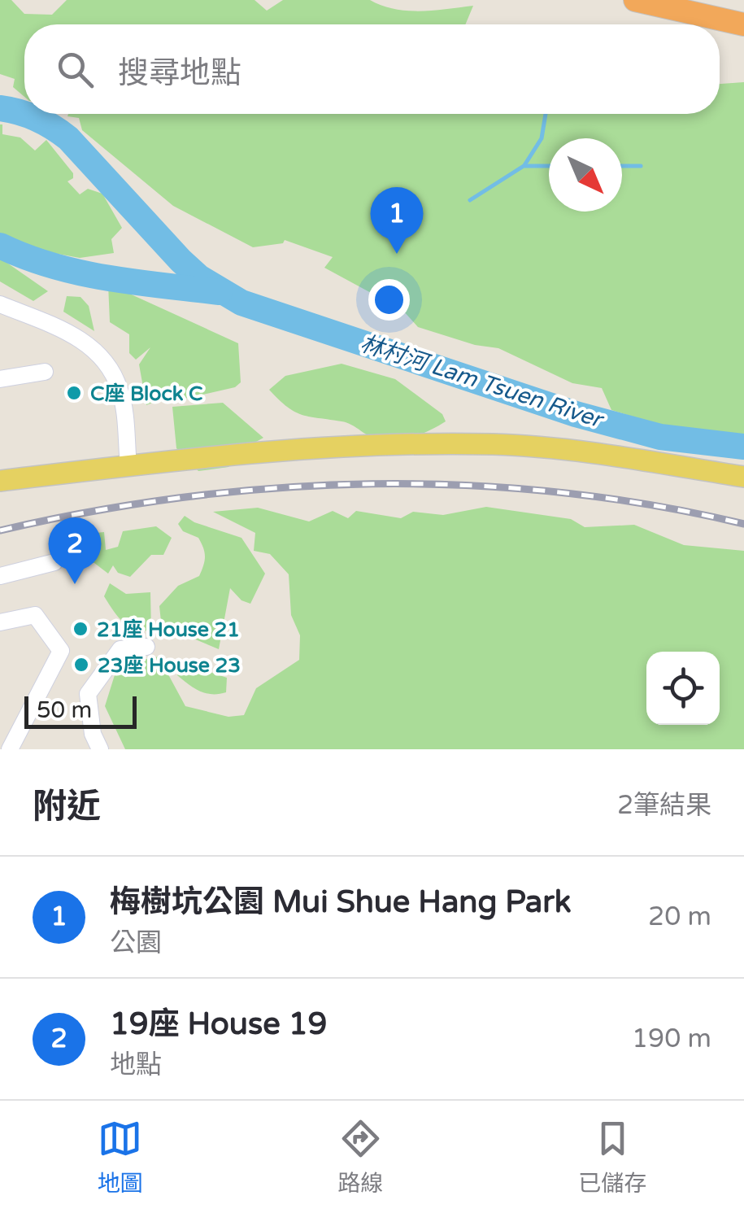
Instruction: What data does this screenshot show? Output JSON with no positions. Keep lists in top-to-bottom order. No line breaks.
{"water":["林村河 Lam Tsuen River"],"places":["C座 Block C","21座 House 21","23座 House 23"],"scale_bar":"50 m","north":"bottom right","page":{"search":"搜尋地點","pins":["1","2"],"scale":"50 m","heading":["附近","2筆結果"],"list":[{"mark":"1","name":"梅樹坑公園 Mui Shue Hang Park","note":"公園","value":"20 m"},{"mark":"2","name":"19座 House 19","note":"地點","value":"190 m"}],"nav":["地圖","路線","已儲存"]}}
